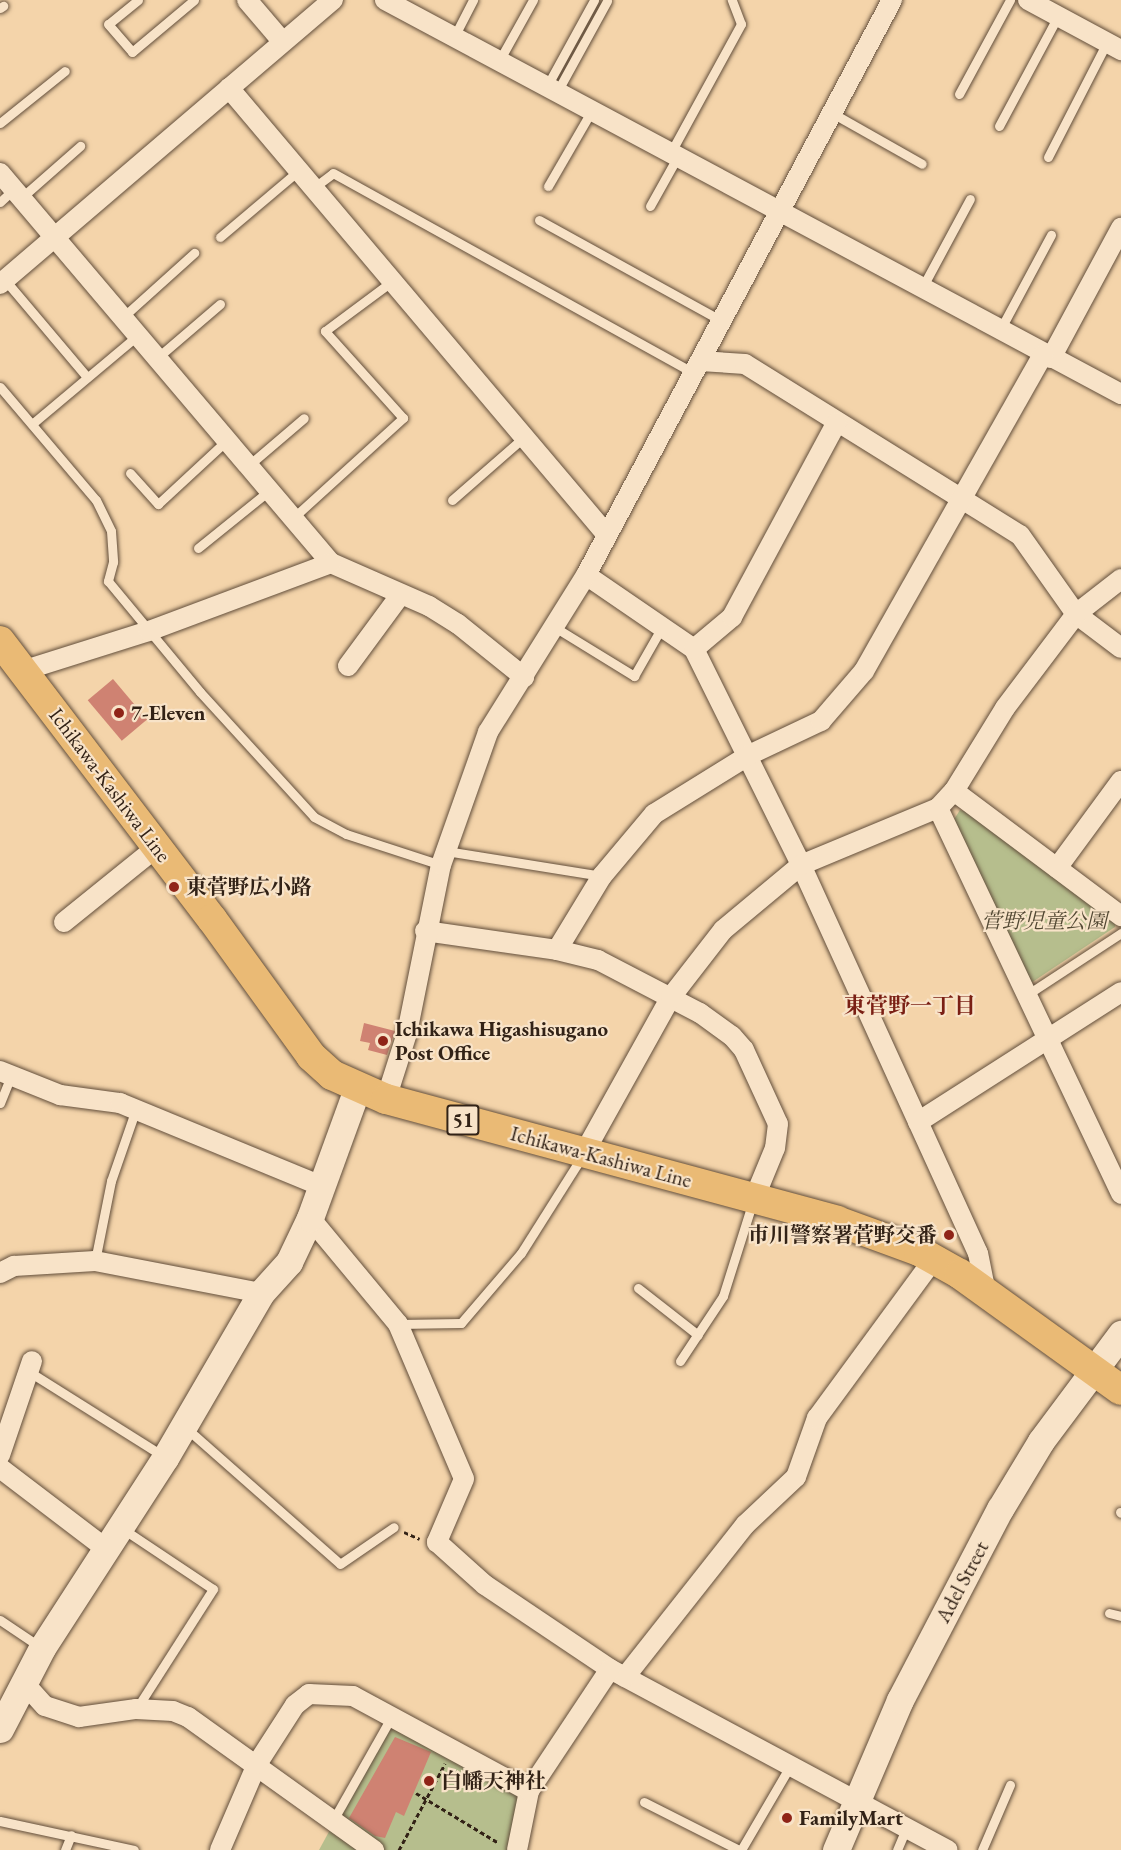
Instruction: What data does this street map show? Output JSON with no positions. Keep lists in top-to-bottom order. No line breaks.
{"streets":{"main road":["Ichikawa-Kashiwa Line","51"],"street":["Adel Street"]},"crossings":[["Ichikawa-Kashiwa Line","Adel Street"]],"districts":["東菅野一丁目"],"parks":["菅野児童公園"],"places":["7-Eleven","東菅野広小路","Ichikawa Higashisugano Post Office","市川警察署菅野交番","白幡天神社","FamilyMart"]}
